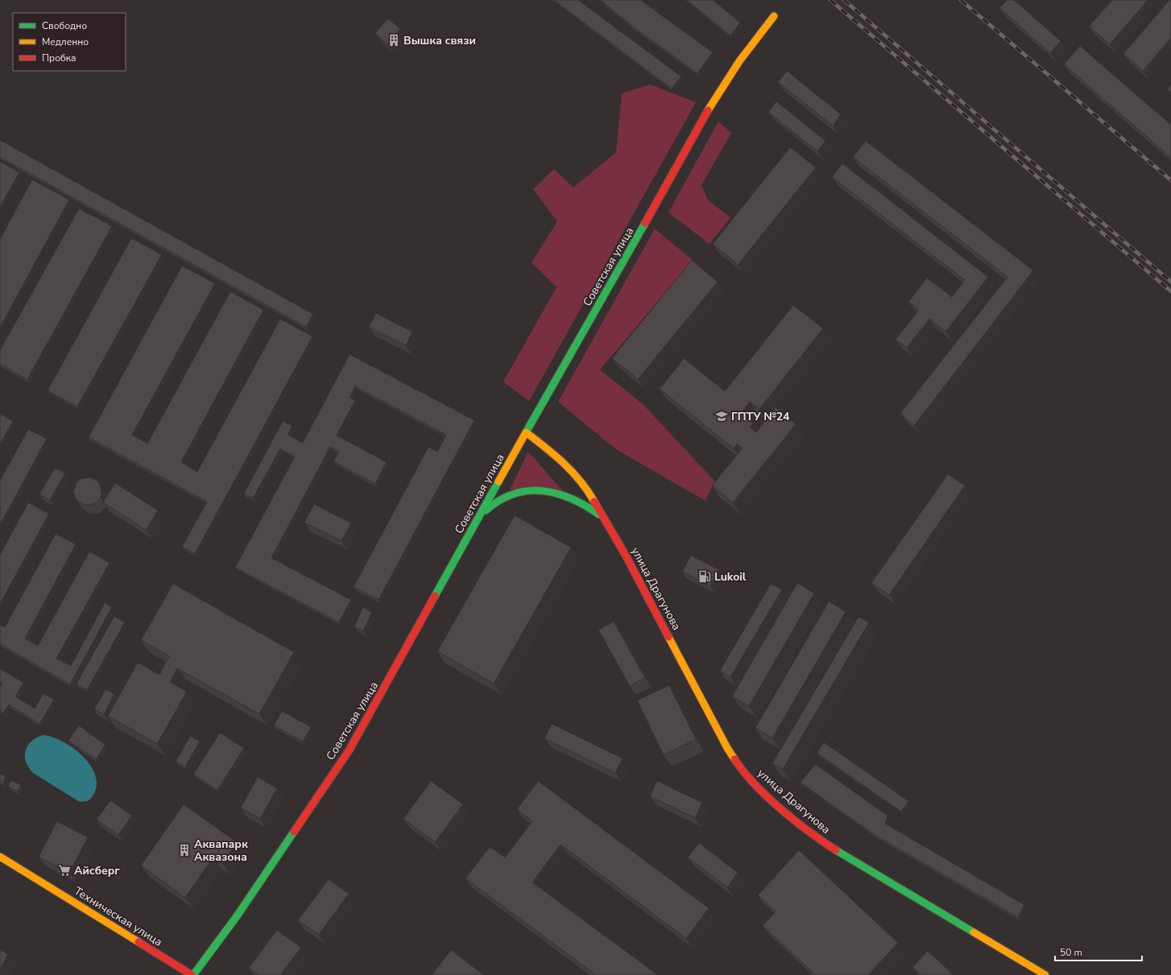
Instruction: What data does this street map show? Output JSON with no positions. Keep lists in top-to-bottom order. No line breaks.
{"streets":{"main road":["Советская улица","улица Драгунова","Техническая улица"]},"crossings":[["Советская улица","улица Драгунова"],["Советская улица","Техническая улица"]],"places":{"building":["Вышка связи","Аквапарк Аквазона"],"school or university":["ГПТУ №24"],"fuel station":["Lukoil"],"supermarket":["Айсберг"]},"legend":["Свободно","Медленно","Пробка"],"scale_bar":"50 m"}
